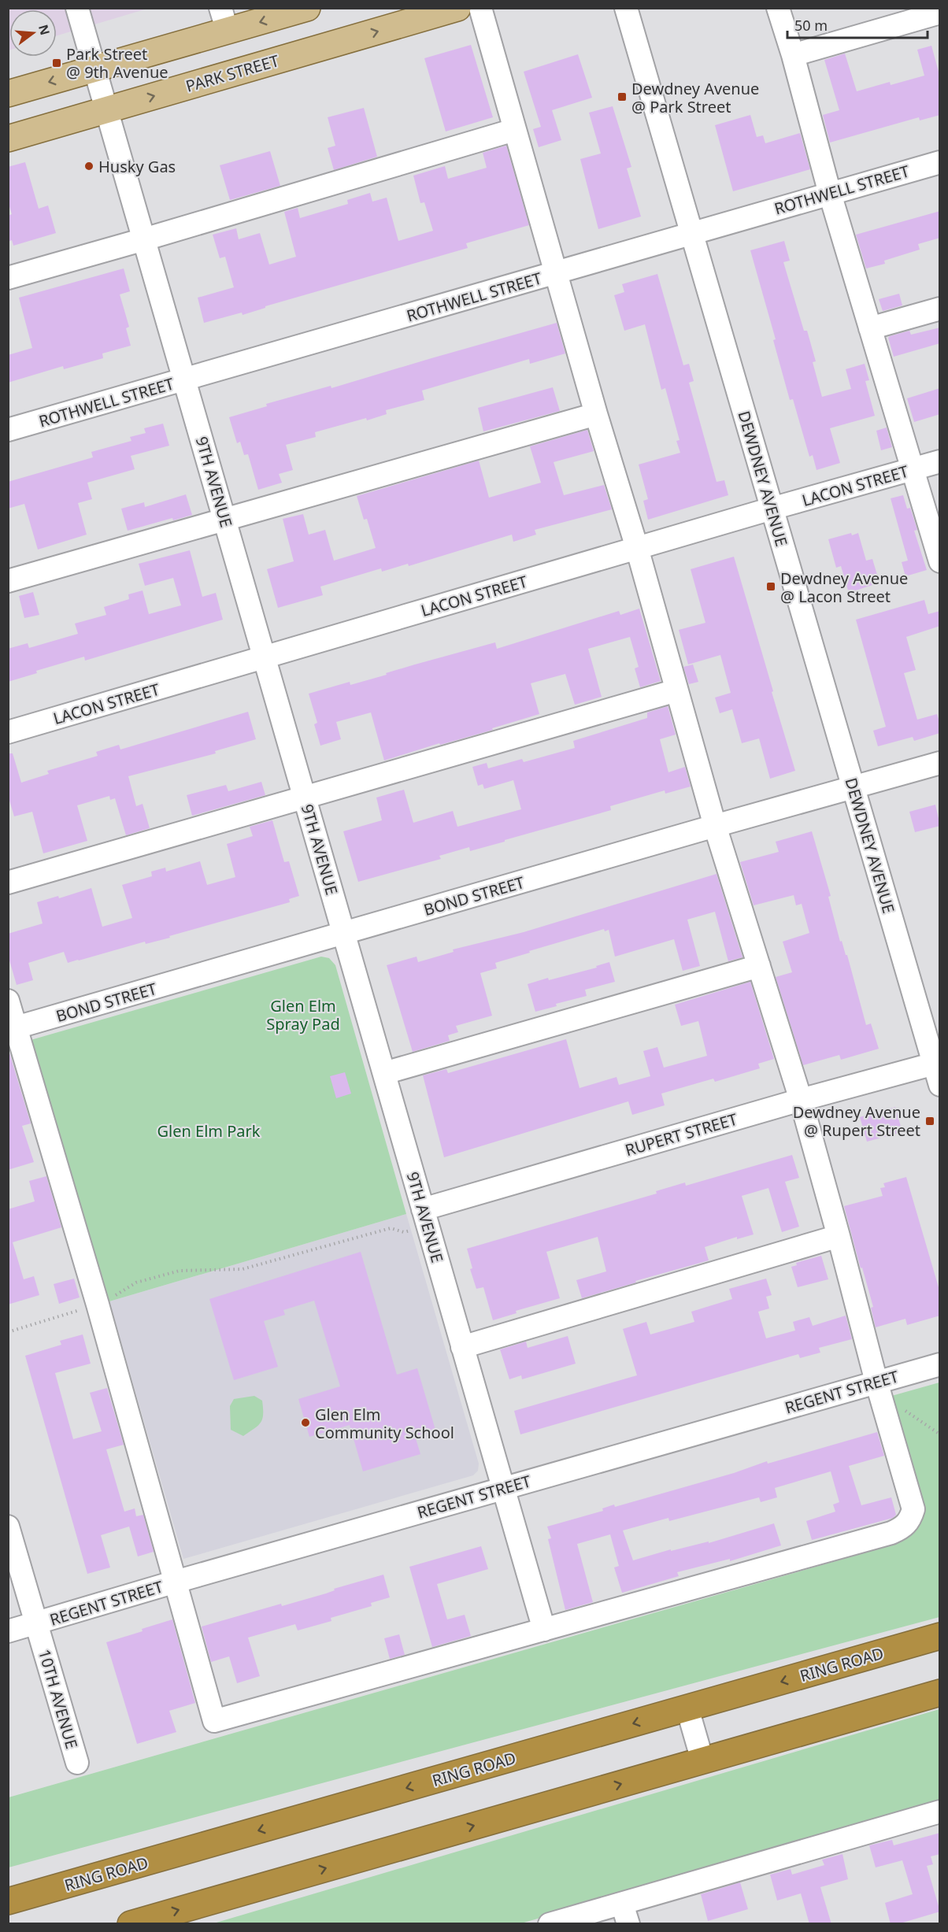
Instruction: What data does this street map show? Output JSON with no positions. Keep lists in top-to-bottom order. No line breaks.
{"streets":{"highway":["RING ROAD"],"main road":["PARK STREET"],"street":["ROTHWELL STREET","DEWDNEY AVENUE","9TH AVENUE","LACON STREET","BOND STREET","RUPERT STREET","REGENT STREET","10TH AVENUE"]},"crossings":[["PARK STREET","9TH AVENUE"],["ROTHWELL STREET","DEWDNEY AVENUE"],["ROTHWELL STREET","9TH AVENUE"],["DEWDNEY AVENUE","LACON STREET"],["DEWDNEY AVENUE","BOND STREET"],["DEWDNEY AVENUE","RUPERT STREET"],["9TH AVENUE","LACON STREET"],["9TH AVENUE","BOND STREET"],["9TH AVENUE","RUPERT STREET"],["9TH AVENUE","REGENT STREET"],["REGENT STREET","10TH AVENUE"]],"parks":["Glen Elm Spray Pad","Glen Elm Park"],"places":{"transit":["Park Street @ 9th Avenue","Dewdney Avenue @ Park Street","Dewdney Avenue @ Lacon Street","Dewdney Avenue @ Rupert Street"],"other":["Husky Gas","Glen Elm Community School"]},"scale_bar":"50 m","north":"right"}
